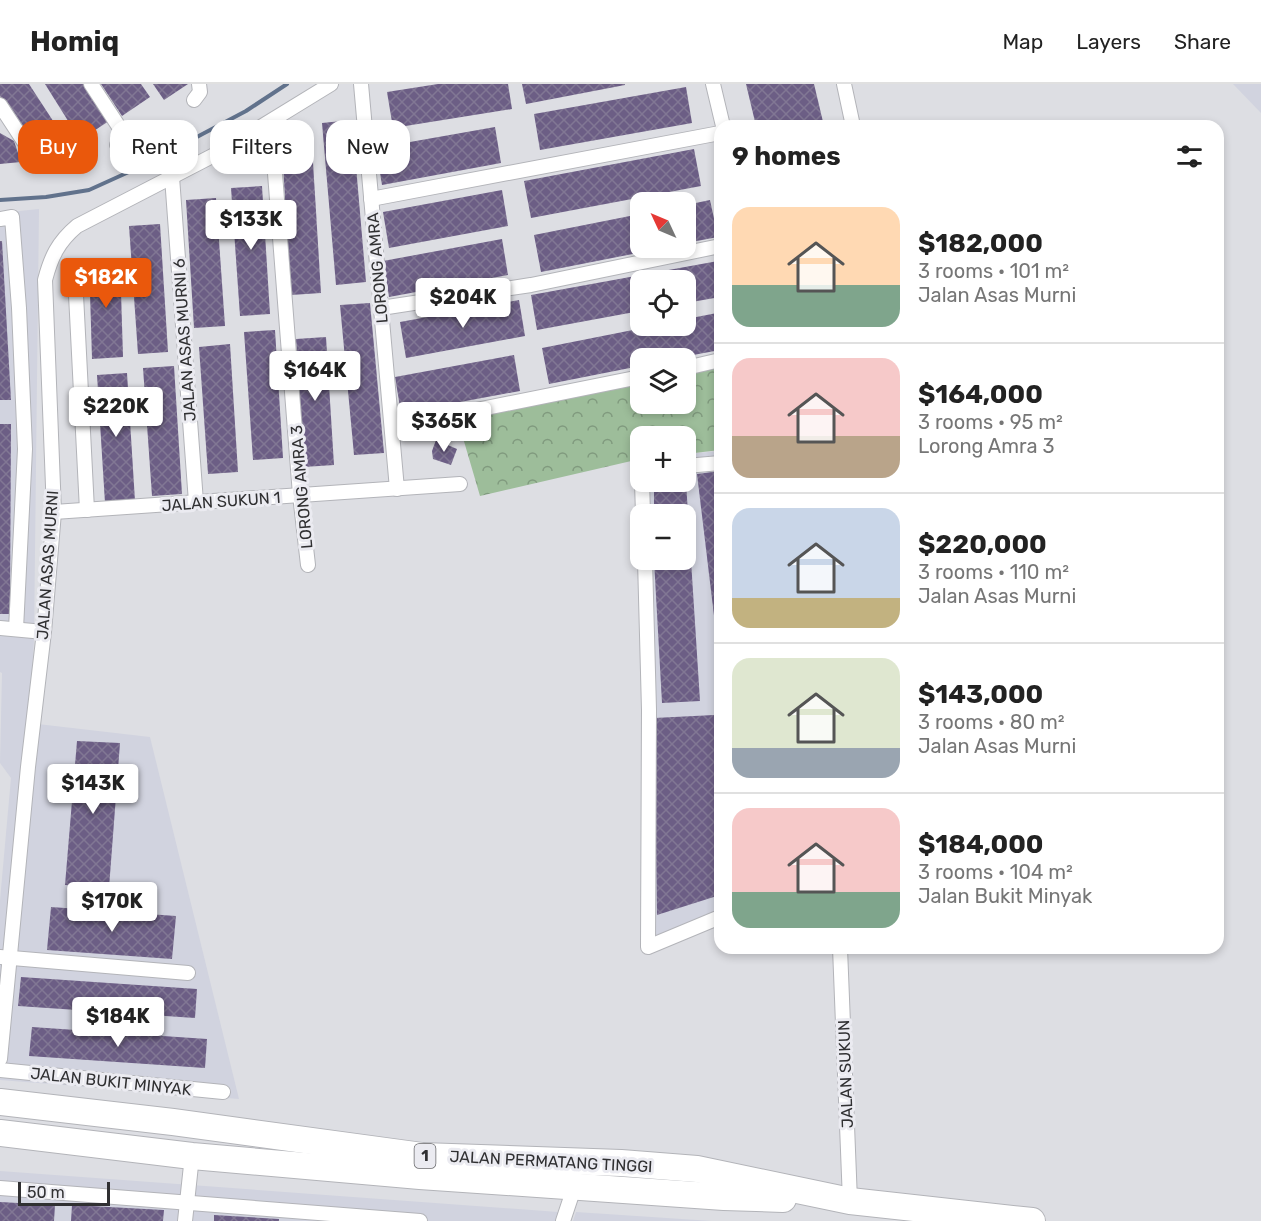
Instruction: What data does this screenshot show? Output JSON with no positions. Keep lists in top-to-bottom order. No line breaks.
{"streets":{"highway":["1","JALAN PERMATANG TINGGI"],"street":["LORONG AMRA","JALAN ASAS MURNI 6","LORONG AMRA 3","JALAN SUKUN 1","JALAN ASAS MURNI","JALAN SUKUN","JALAN BUKIT MINYAK"]},"crossings":[["LORONG AMRA","JALAN SUKUN 1"],["JALAN ASAS MURNI 6","JALAN SUKUN 1"],["JALAN ASAS MURNI 6","JALAN ASAS MURNI"],["LORONG AMRA 3","JALAN SUKUN 1"],["JALAN SUKUN 1","JALAN ASAS MURNI"],["JALAN SUKUN","JALAN PERMATANG TINGGI"]],"scale_bar":"50 m","north":"top left","page":{"header":"Homiq","nav":["Map","Layers","Share"],"chip":["Buy","Rent","Filters","New"],"heading":"9 homes","map_buttons":["+","−"],"list":[{"name":"$182,000","note":"3 rooms · 101 m² · Jalan Asas Murni"},{"name":"$164,000","note":"3 rooms · 95 m² · Lorong Amra 3"},{"name":"$220,000","note":"3 rooms · 110 m² · Jalan Asas Murni"},{"name":"$143,000","note":"3 rooms · 80 m² · Jalan Asas Murni"},{"name":"$184,000","note":"3 rooms · 104 m² · Jalan Bukit Minyak"}],"price":["$133K","$182K","$204K","$164K","$220K","$365K","$143K","$170K","$184K"],"scale":"50 m"}}
